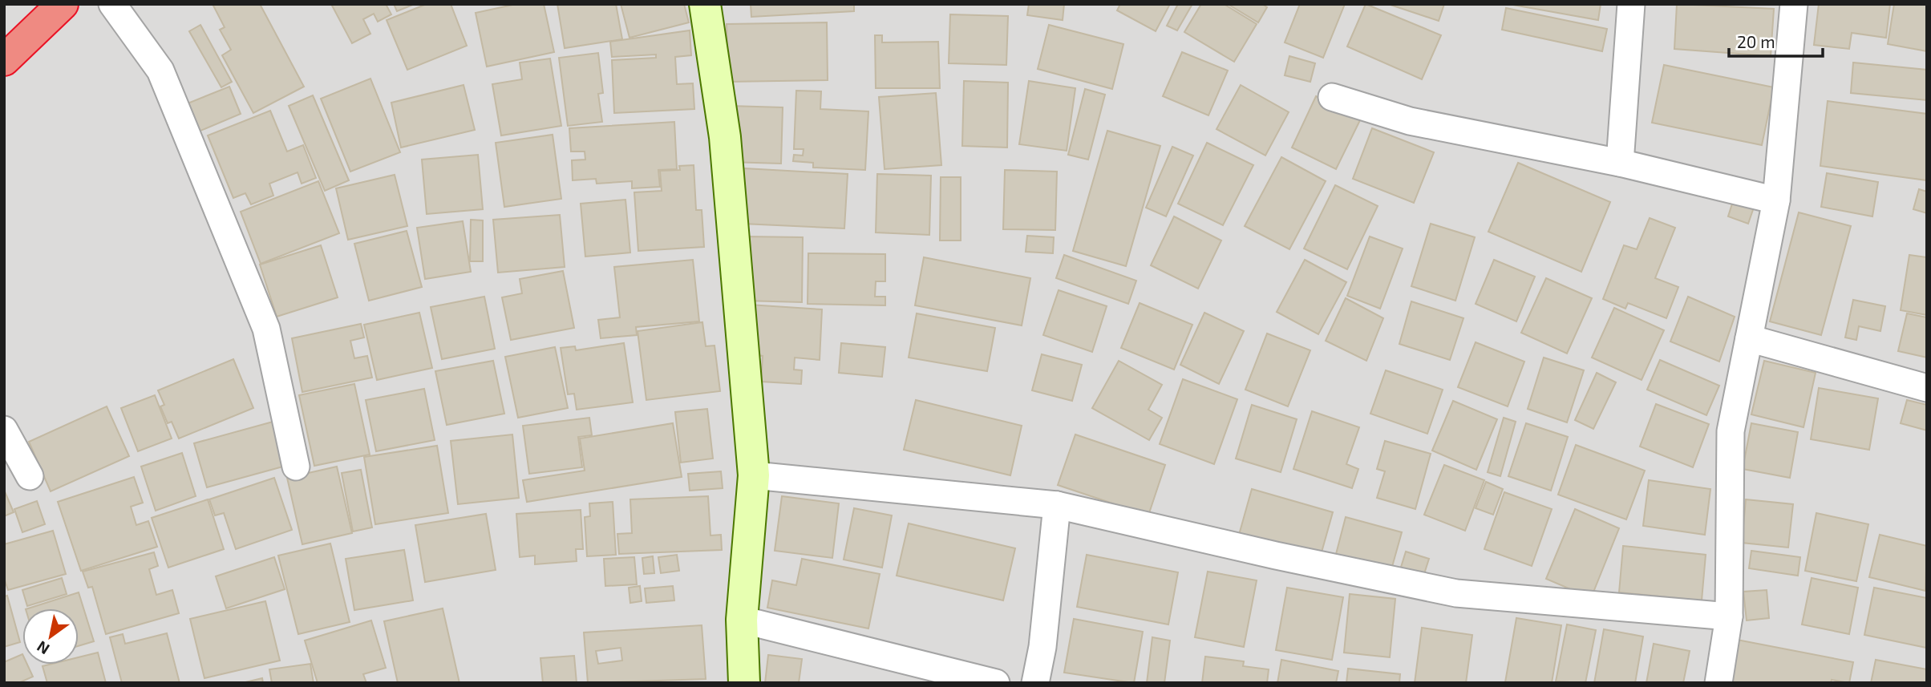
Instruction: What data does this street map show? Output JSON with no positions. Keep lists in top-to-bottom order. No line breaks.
{"scale_bar":"20 m","north":"bottom left"}
